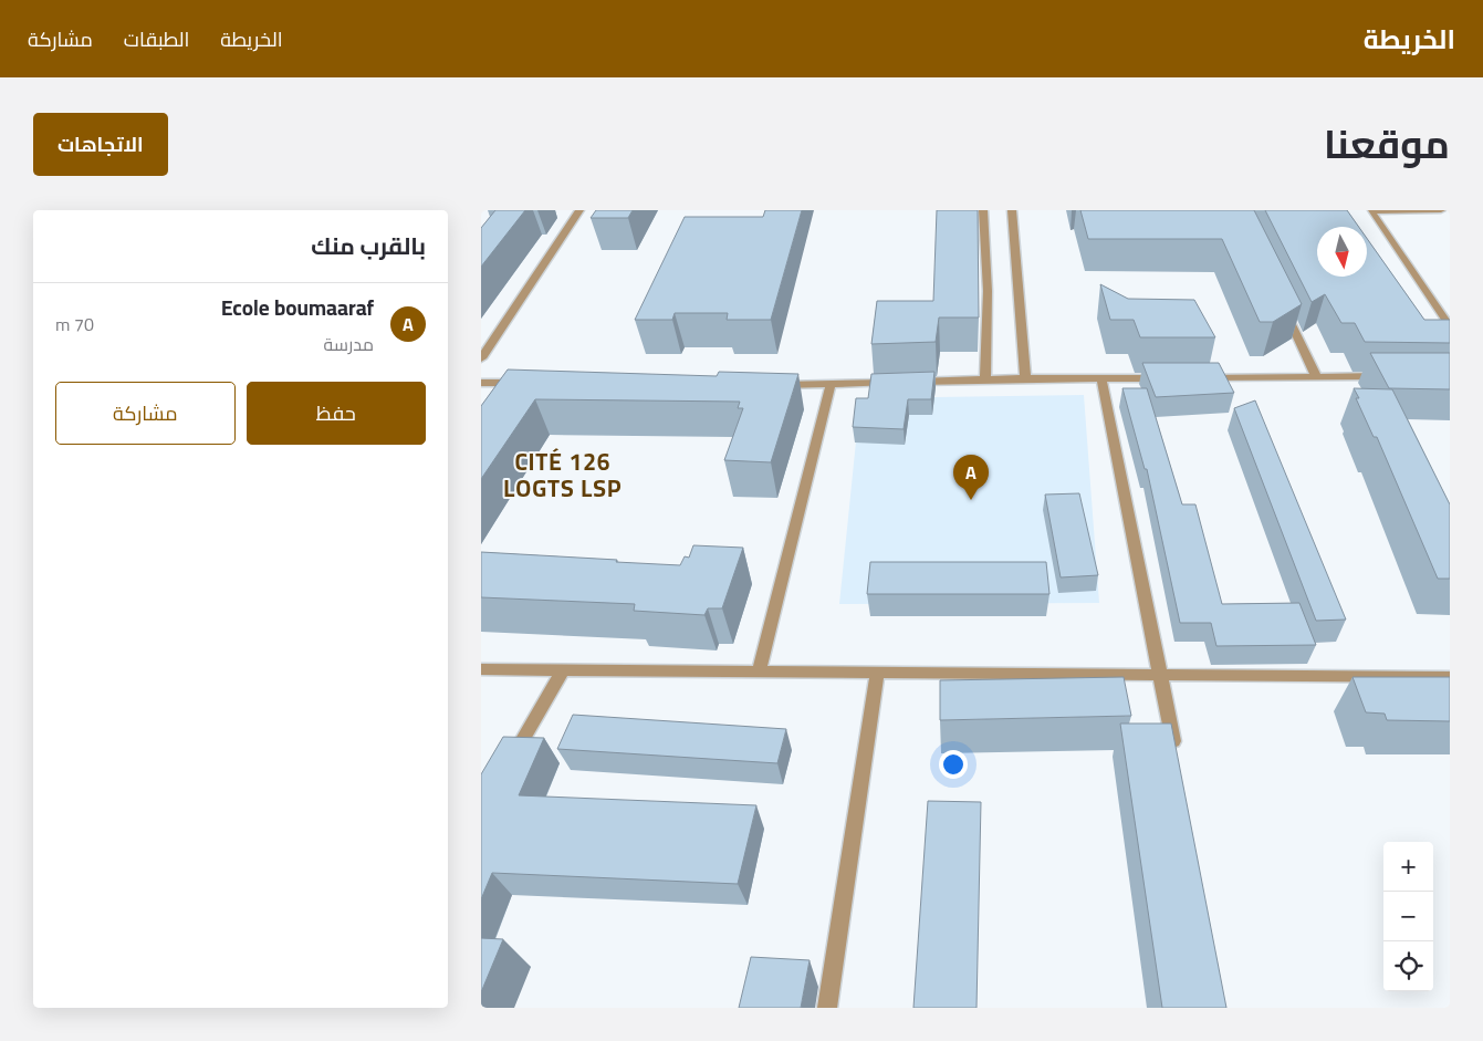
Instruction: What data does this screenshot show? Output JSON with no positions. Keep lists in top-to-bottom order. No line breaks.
{"districts":["CITÉ 126 LOGTS LSP"],"north":"bottom","page":{"header":"الخريطة","nav":["الخريطة","الطبقات","مشاركة"],"title":"موقعنا","buttons":["الاتجاهات",["حفظ","مشاركة"]],"heading":"بالقرب منك","list":[{"mark":"A","name":"Ecole boumaaraf","note":"مدرسة","value":"70 m"}],"pins":"A","map_buttons":["+","−"]}}
